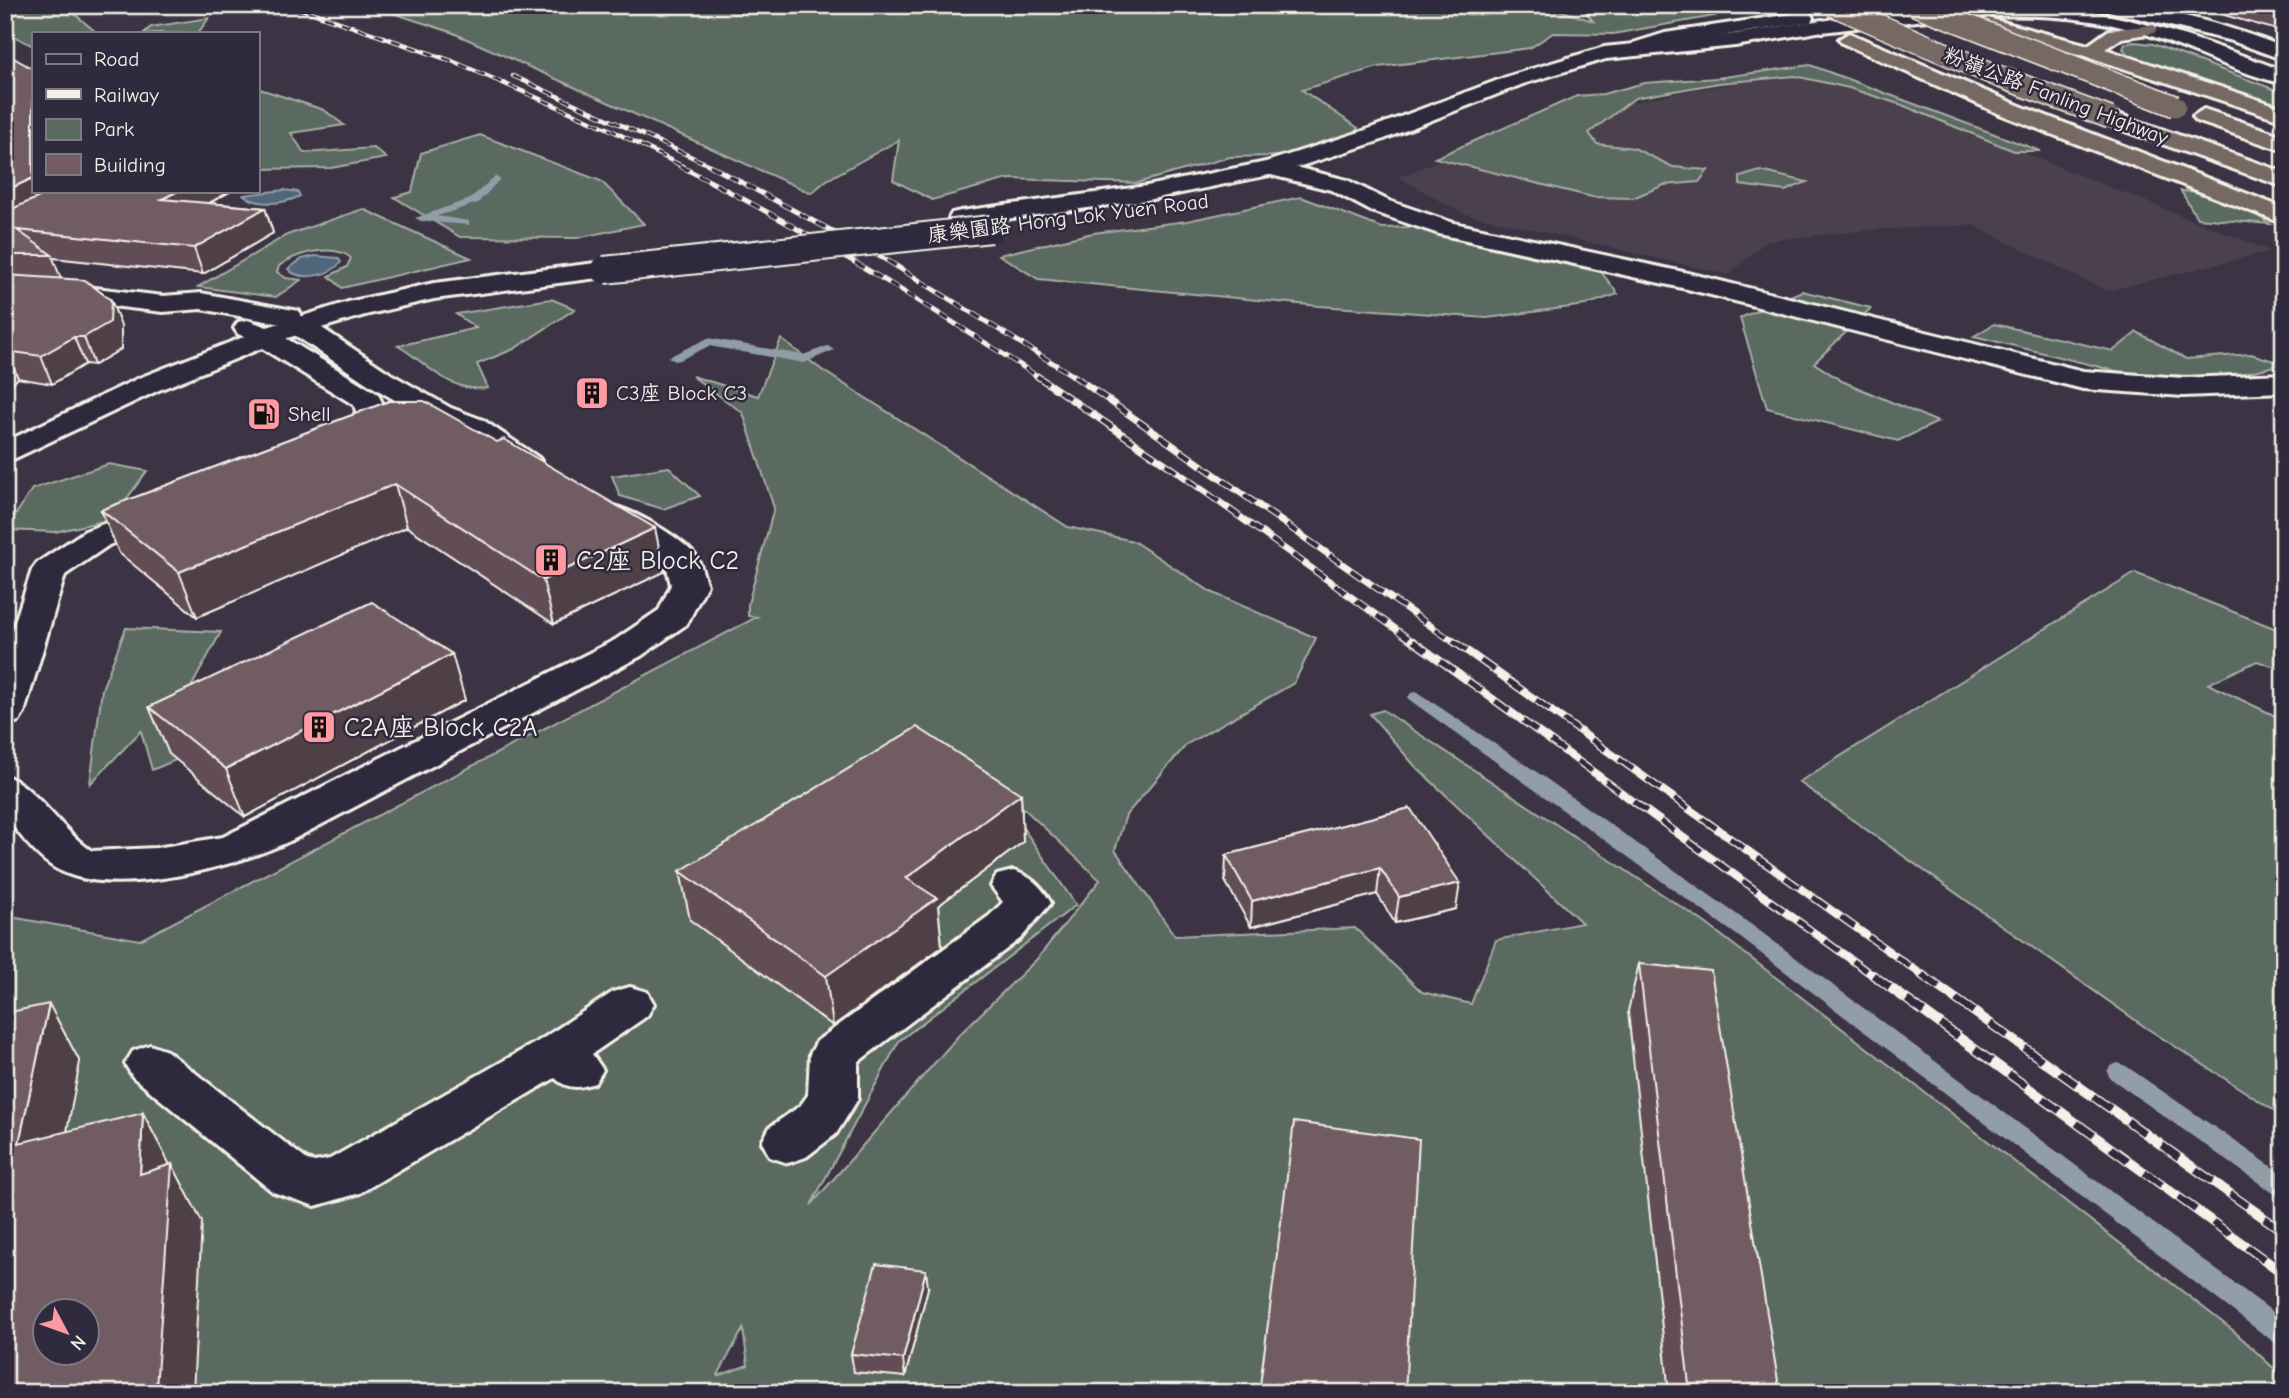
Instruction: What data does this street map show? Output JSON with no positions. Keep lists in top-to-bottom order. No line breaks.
{"streets":{"highway":["粉嶺公路 Fanling Highway"],"street":["康樂園路 Hong Lok Yuen Road"]},"places":{"building":["C3座 Block C3","C2座 Block C2","C2A座 Block C2A"],"fuel station":["Shell"]},"legend":["Road","Railway","Park","Building"],"north":"bottom right"}
